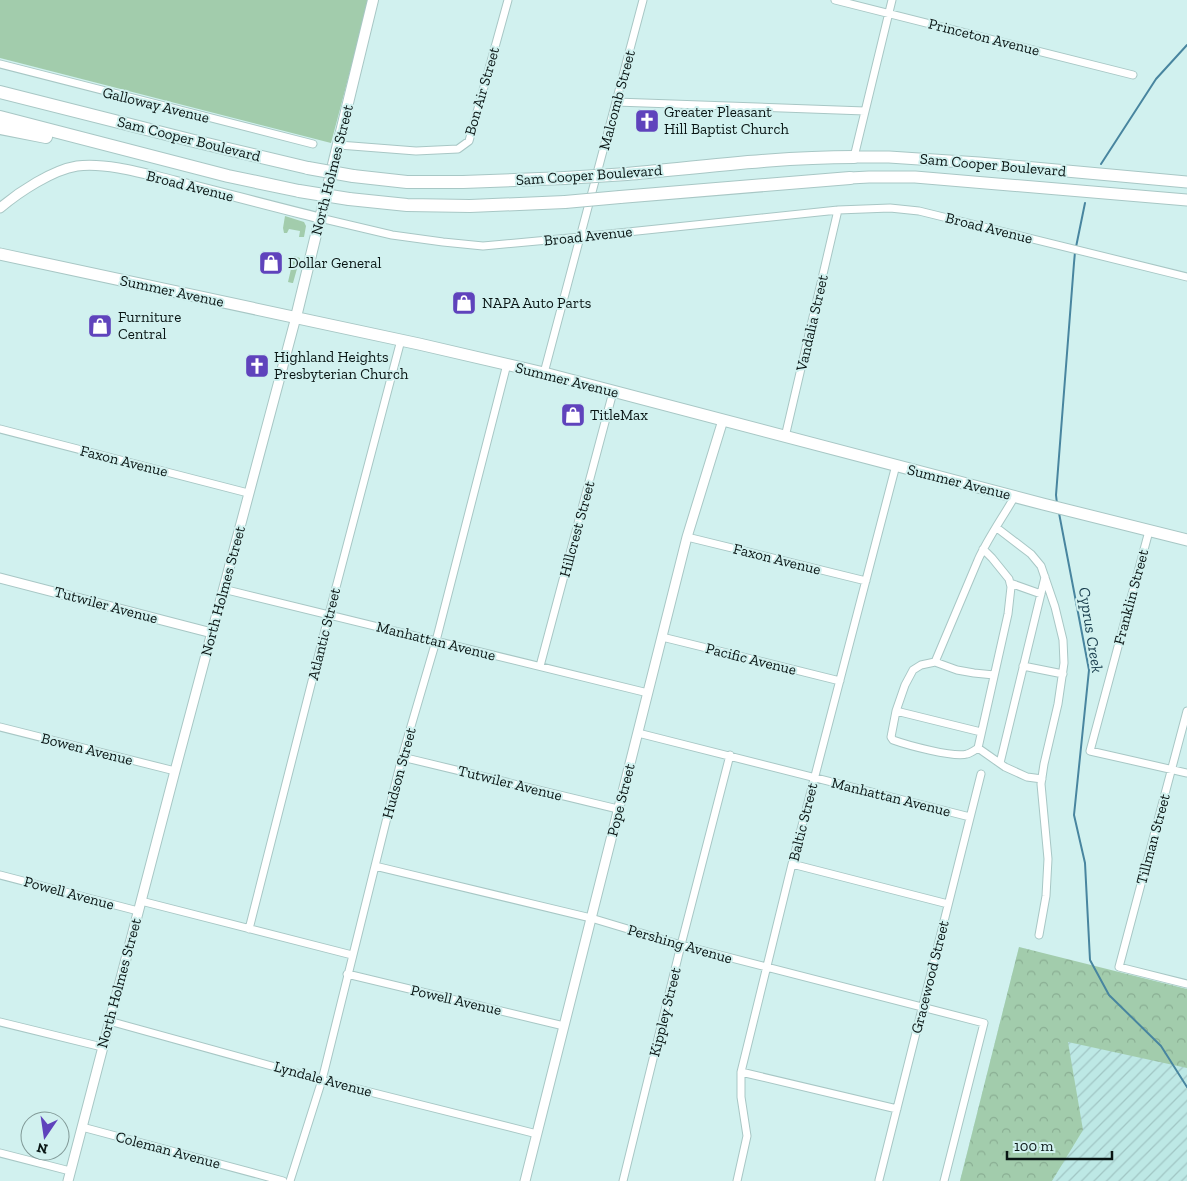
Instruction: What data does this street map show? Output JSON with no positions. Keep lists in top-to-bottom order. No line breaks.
{"streets":{"highway":["Sam Cooper Boulevard"],"main road":["North Holmes Street","Summer Avenue"],"street":["Princeton Avenue","Bon Air Street","Malcomb Street","Galloway Avenue","Broad Avenue","Vandalia Street","Faxon Avenue","Hillcrest Street","Franklin Street","Tutwiler Avenue","Atlantic Street","Manhattan Avenue","Pacific Avenue","Bowen Avenue","Hudson Street","Pope Street","Baltic Street","Tillman Street","Powell Avenue","Pershing Avenue","Gracewood Street","Kippley Street","Lyndale Avenue","Coleman Avenue"]},"crossings":[["Bon Air Street","North Holmes Street"],["Malcomb Street","Broad Avenue"],["Malcomb Street","Summer Avenue"],["North Holmes Street","Broad Avenue"],["North Holmes Street","Summer Avenue"],["North Holmes Street","Faxon Avenue"],["North Holmes Street","Tutwiler Avenue"],["North Holmes Street","Manhattan Avenue"],["North Holmes Street","Bowen Avenue"],["North Holmes Street","Powell Avenue"],["North Holmes Street","Lyndale Avenue"],["North Holmes Street","Coleman Avenue"],["Broad Avenue","Vandalia Street"],["Summer Avenue","Vandalia Street"],["Summer Avenue","Hillcrest Street"],["Summer Avenue","Franklin Street"],["Summer Avenue","Atlantic Street"],["Summer Avenue","Hudson Street"],["Summer Avenue","Pope Street"],["Summer Avenue","Baltic Street"],["Faxon Avenue","Pope Street"],["Faxon Avenue","Baltic Street"],["Hillcrest Street","Manhattan Avenue"],["Franklin Street","Tillman Street"],["Tutwiler Avenue","Hudson Street"],["Tutwiler Avenue","Pope Street"],["Atlantic Street","Manhattan Avenue"],["Manhattan Avenue","Hudson Street"],["Manhattan Avenue","Pope Street"],["Manhattan Avenue","Baltic Street"],["Manhattan Avenue","Gracewood Street"],["Manhattan Avenue","Kippley Street"],["Pacific Avenue","Pope Street"],["Pacific Avenue","Baltic Street"],["Hudson Street","Powell Avenue"],["Hudson Street","Pershing Avenue"],["Hudson Street","Lyndale Avenue"],["Pope Street","Powell Avenue"],["Pope Street","Pershing Avenue"],["Pope Street","Lyndale Avenue"],["Baltic Street","Pershing Avenue"],["Pershing Avenue","Gracewood Street"],["Pershing Avenue","Kippley Street"]],"water":["Cyprus Creek"],"places":{"church":["Greater Pleasant Hill Baptist Church","Highland Heights Presbyterian Church"],"shop":["Dollar General","NAPA Auto Parts","Furniture Central","TitleMax"]},"scale_bar":"100 m","north":"bottom"}
